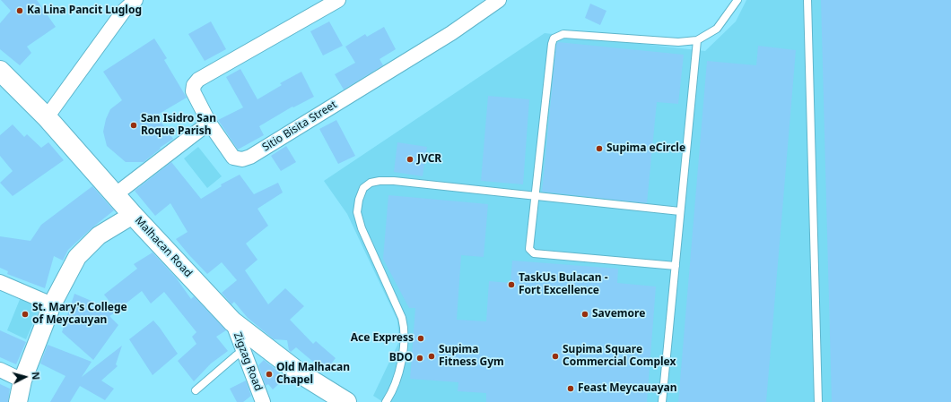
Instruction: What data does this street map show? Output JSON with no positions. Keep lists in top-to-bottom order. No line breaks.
{"streets":{"main road":["Malhacan Road"],"street":["Sitio Bisita Street","Zigzag Road"]},"crossings":[["Malhacan Road","Zigzag Road"]],"places":["Ka Lina Pancit Luglog","San Isidro San Roque Parish","Supima eCircle","JVCR","TaskUs Bulacan - Fort Excellence","St. Mary's College of Meycauyan","Savemore","Ace Express","Supima Fitness Gym","Supima Square Commercial Complex","BDO","Old Malhacan Chapel","Feast Meycauayan"],"north":"right"}
